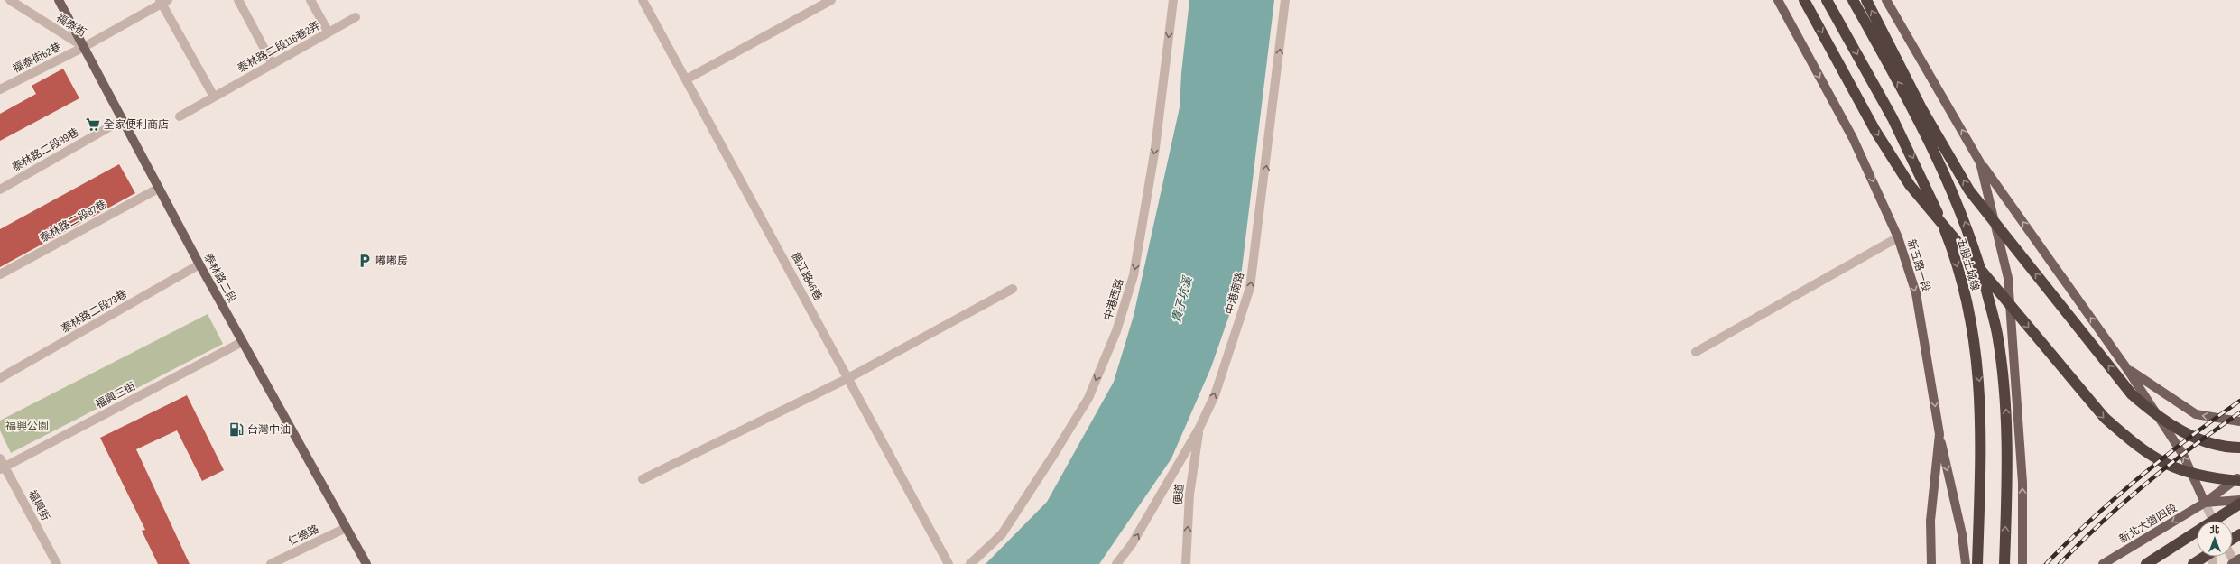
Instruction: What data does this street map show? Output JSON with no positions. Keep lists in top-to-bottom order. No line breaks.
{"streets":{"highway":["五股土城線"],"main road":["新五路一段","泰林路二段","新北大道四段"],"street":["福泰街","泰林路二段116巷2弄","福泰街62巷","泰林路二段99巷","泰林路二段87巷","楓江路46巷","中港南路","中港西路","泰林路二段73巷","福興三街","便道","福興街","仁德路"]},"crossings":[["福泰街","福泰街62巷"],["福泰街","泰林路二段"],["福泰街62巷","泰林路二段"],["泰林路二段99巷","泰林路二段"],["泰林路二段87巷","泰林路二段"],["泰林路二段","泰林路二段73巷"],["泰林路二段","福興三街"],["泰林路二段","仁德路"],["中港南路","便道"],["福興三街","福興街"]],"one_way":["新五路一段","中港南路","中港西路","便道","新北大道四段"],"water":["貴子坑溪"],"parks":["福興公園"],"places":{"supermarket":["全家便利商店"],"parking":["嘟嘟房"],"fuel station":["台灣中油"]},"north":"top"}
